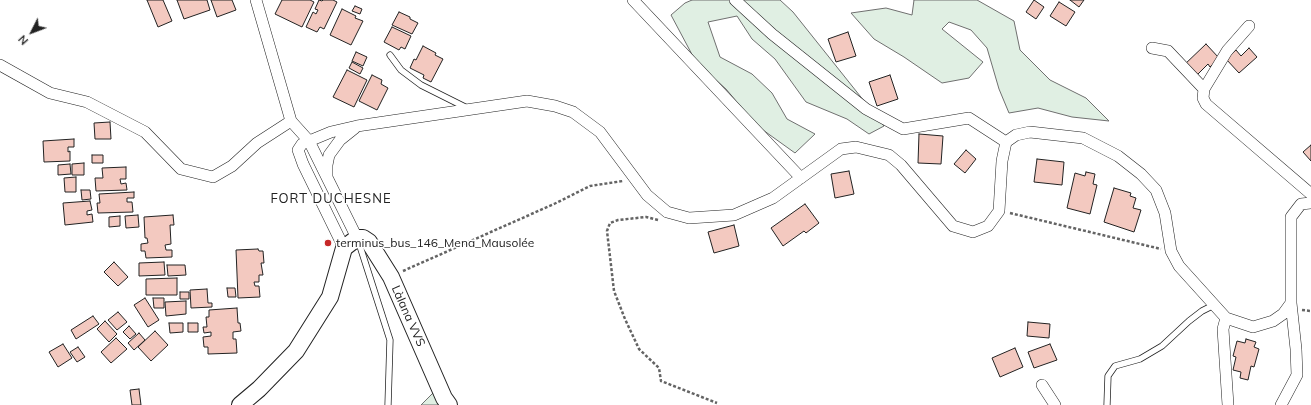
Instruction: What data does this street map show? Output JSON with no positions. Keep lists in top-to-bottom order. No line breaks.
{"streets":{"main road":["Làlana VVS"]},"districts":["FORT DUCHESNE"],"places":["terminus_bus_146_Mena_Mausolée"],"north":"bottom left"}
